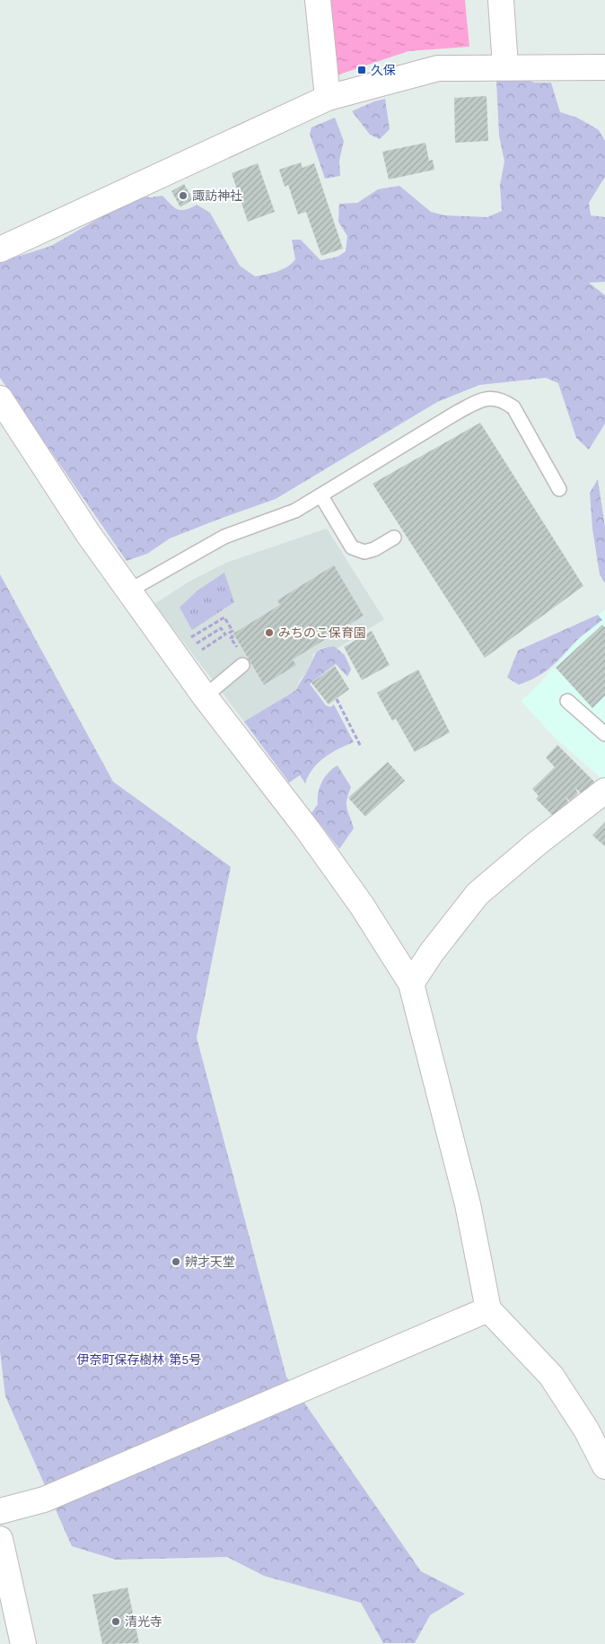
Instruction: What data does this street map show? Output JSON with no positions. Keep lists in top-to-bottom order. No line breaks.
{"parks":["伊奈町保存樹林 第5号"],"places":{"transit":["久保"],"other":["諏訪神社","みちのこ保育園","辨才天堂","清光寺"]}}
